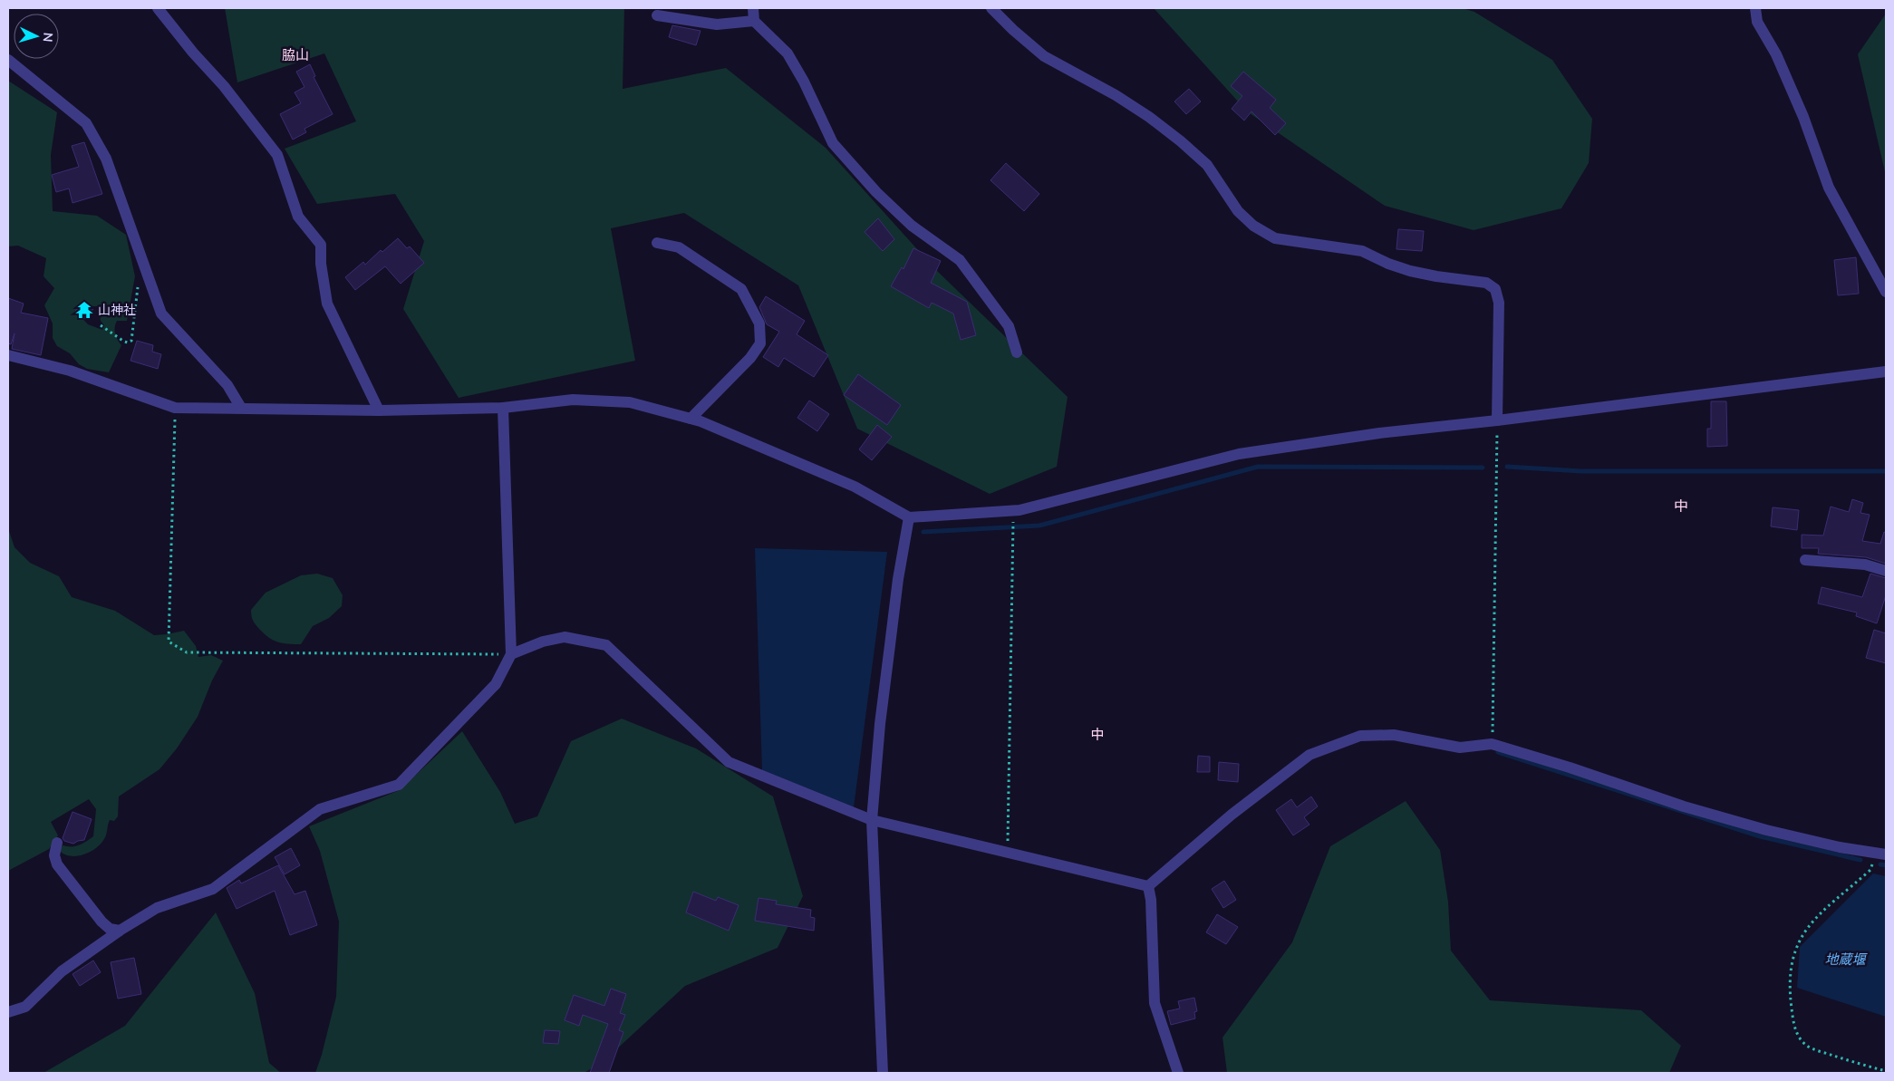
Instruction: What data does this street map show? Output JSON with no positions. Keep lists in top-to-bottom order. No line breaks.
{"districts":["脇山","中","中"],"water":["地蔵堰"],"places":{"temple":["山神社"]},"north":"right"}
